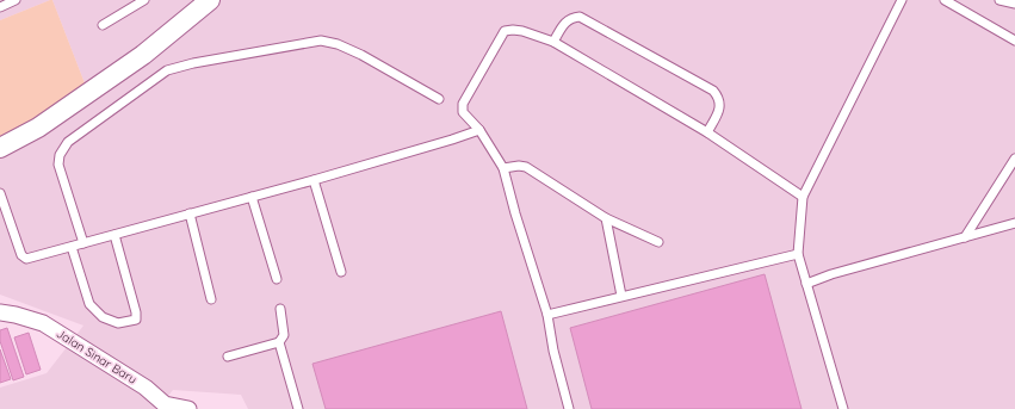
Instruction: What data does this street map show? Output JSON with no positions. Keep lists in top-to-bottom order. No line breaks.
{"streets":{"street":["Jalan Sinar Baru"]}}
